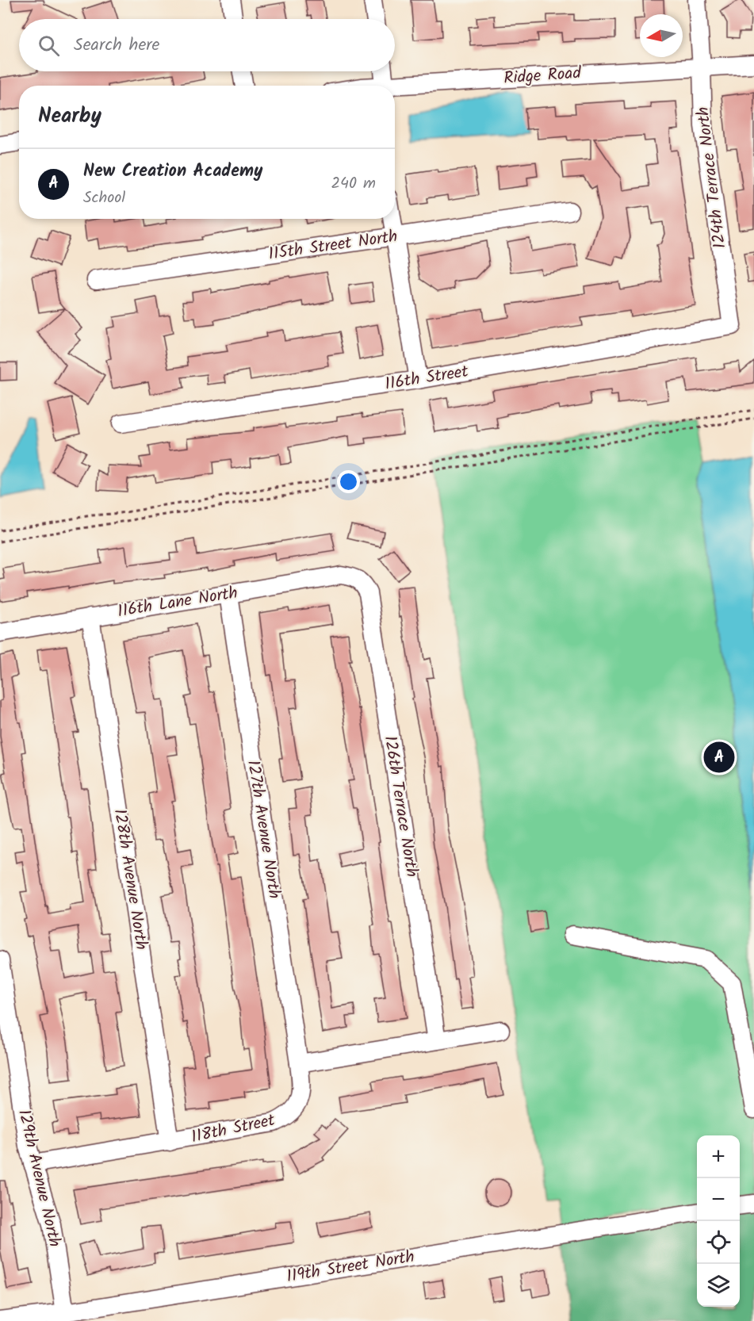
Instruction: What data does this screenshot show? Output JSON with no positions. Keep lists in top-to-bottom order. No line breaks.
{"streets":{"street":["Ridge Road","124th Terrace North","115th Street North","116th Street","116th Lane North","126th Terrace North","127th Avenue North","128th Avenue North","118th Street","129th Avenue North","119th Street North"]},"crossings":[["Ridge Road","124th Terrace North"],["124th Terrace North","116th Street"],["116th Lane North","126th Terrace North"],["116th Lane North","127th Avenue North"],["116th Lane North","128th Avenue North"],["127th Avenue North","118th Street"],["128th Avenue North","118th Street"],["118th Street","129th Avenue North"],["129th Avenue North","119th Street North"]],"north":"left","page":{"search":"Search here","heading":"Nearby","list":[{"mark":"A","name":"New Creation Academy","note":"School","value":"240 m"}],"pins":"A","map_buttons":["+","−"]}}
